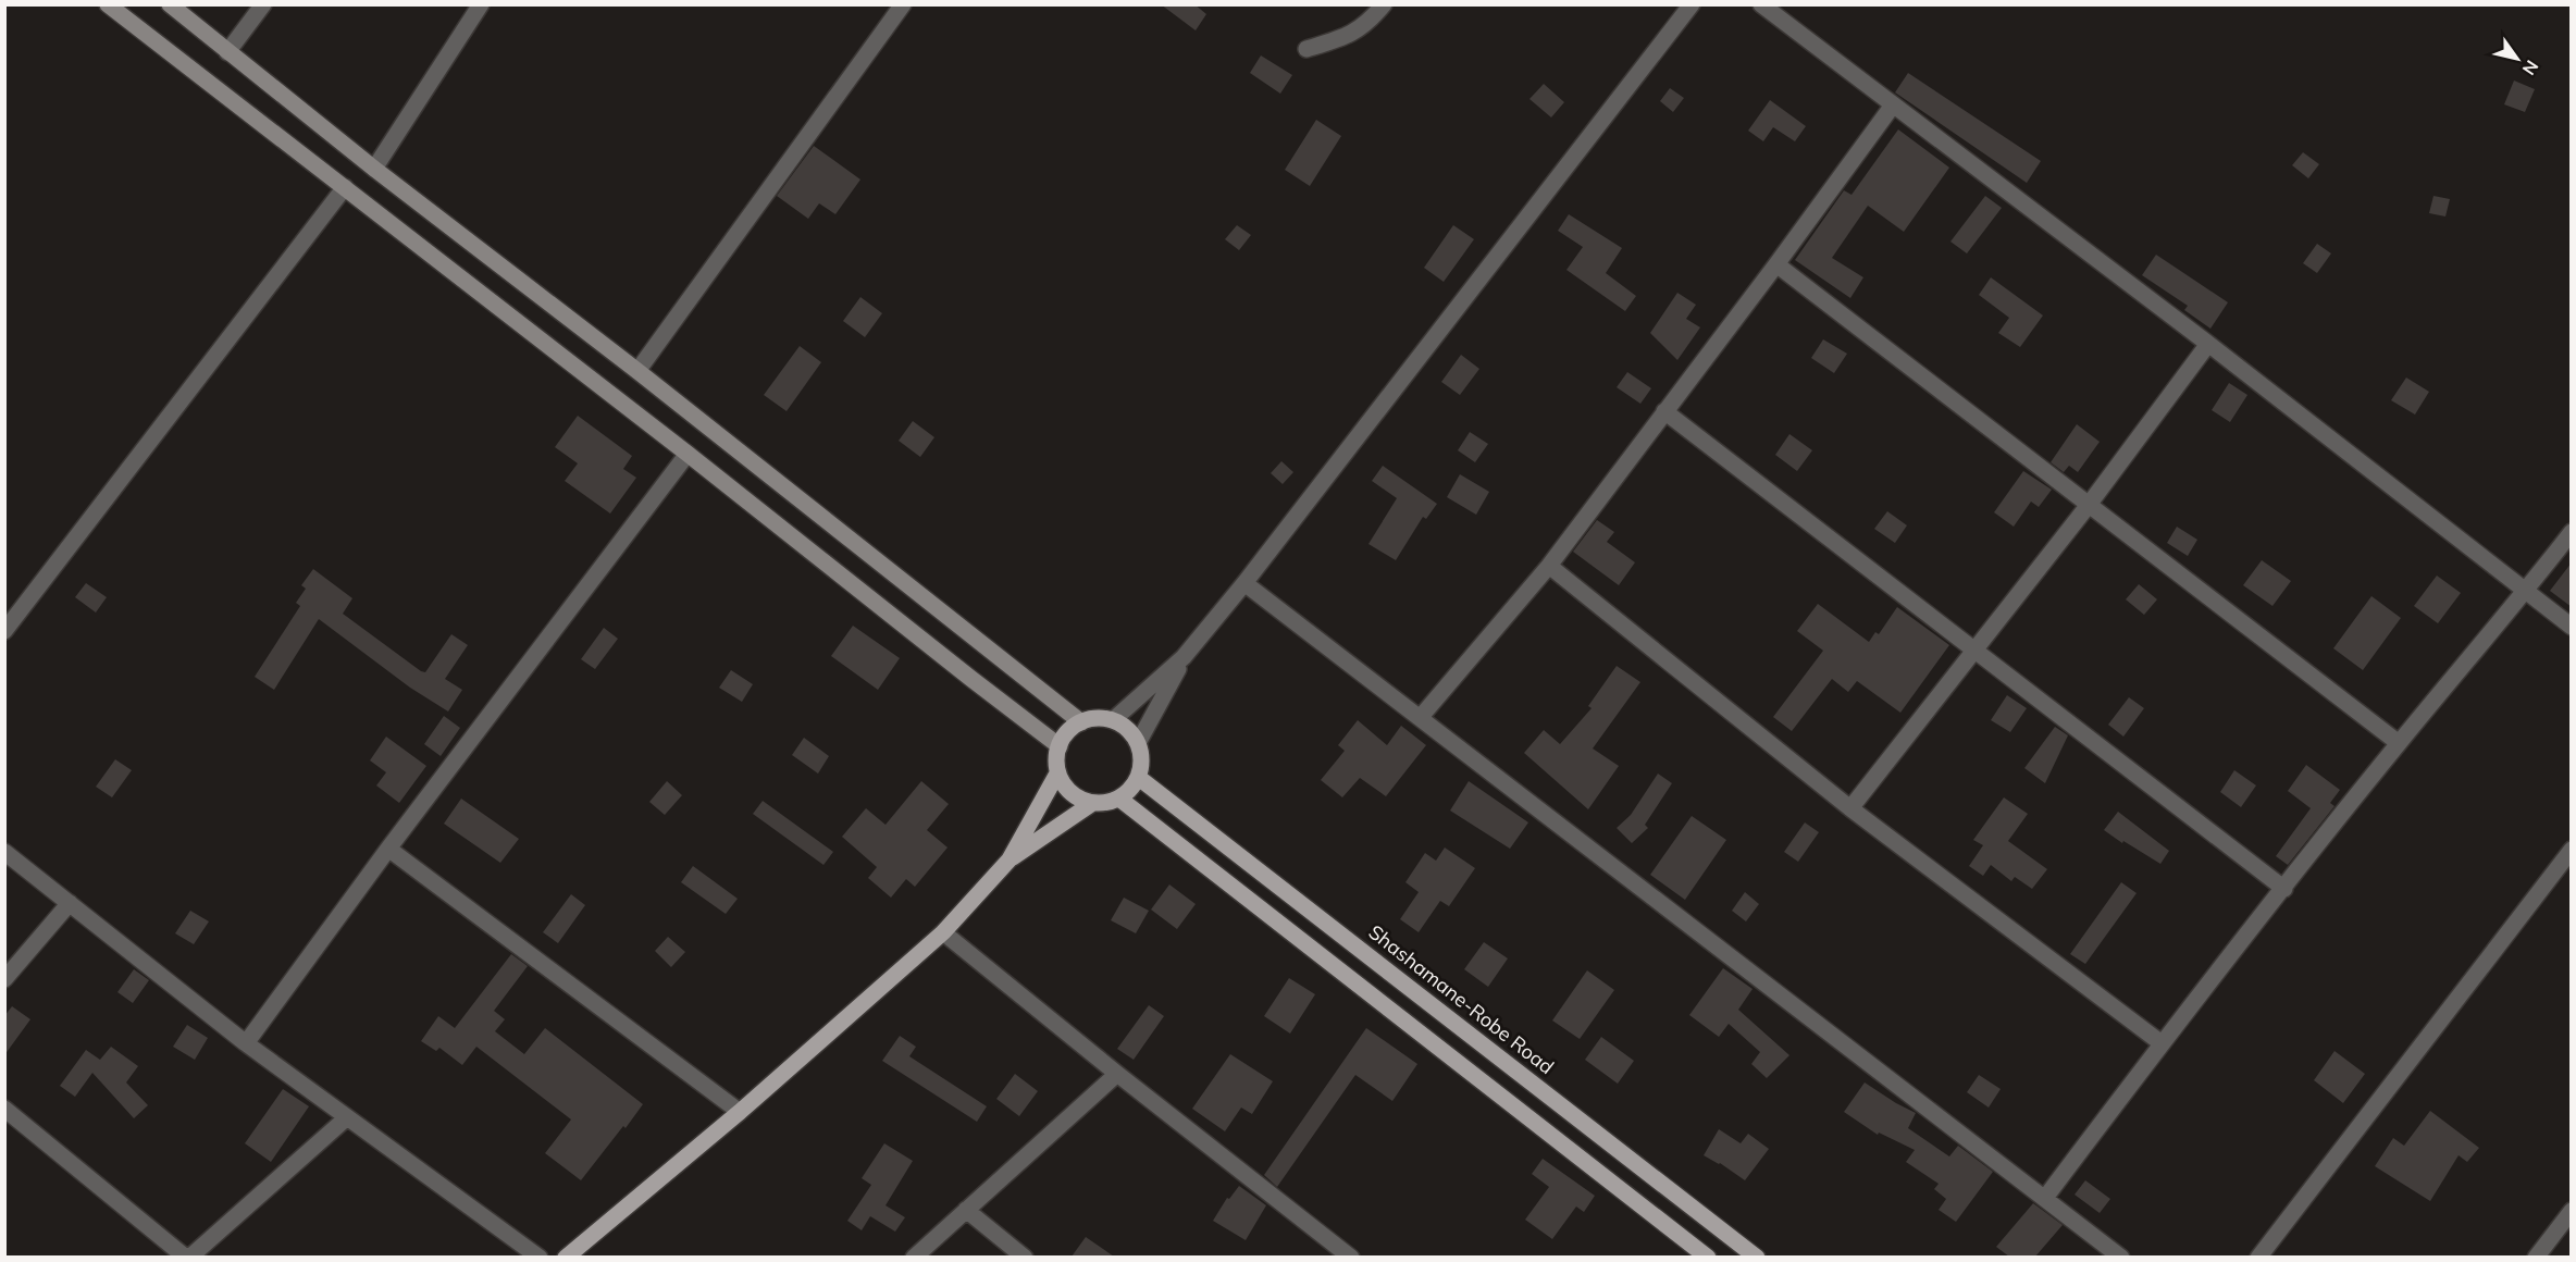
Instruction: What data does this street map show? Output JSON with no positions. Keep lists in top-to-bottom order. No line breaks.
{"streets":{"main road":["Shashamane-Robe Road"]},"north":"bottom right"}
